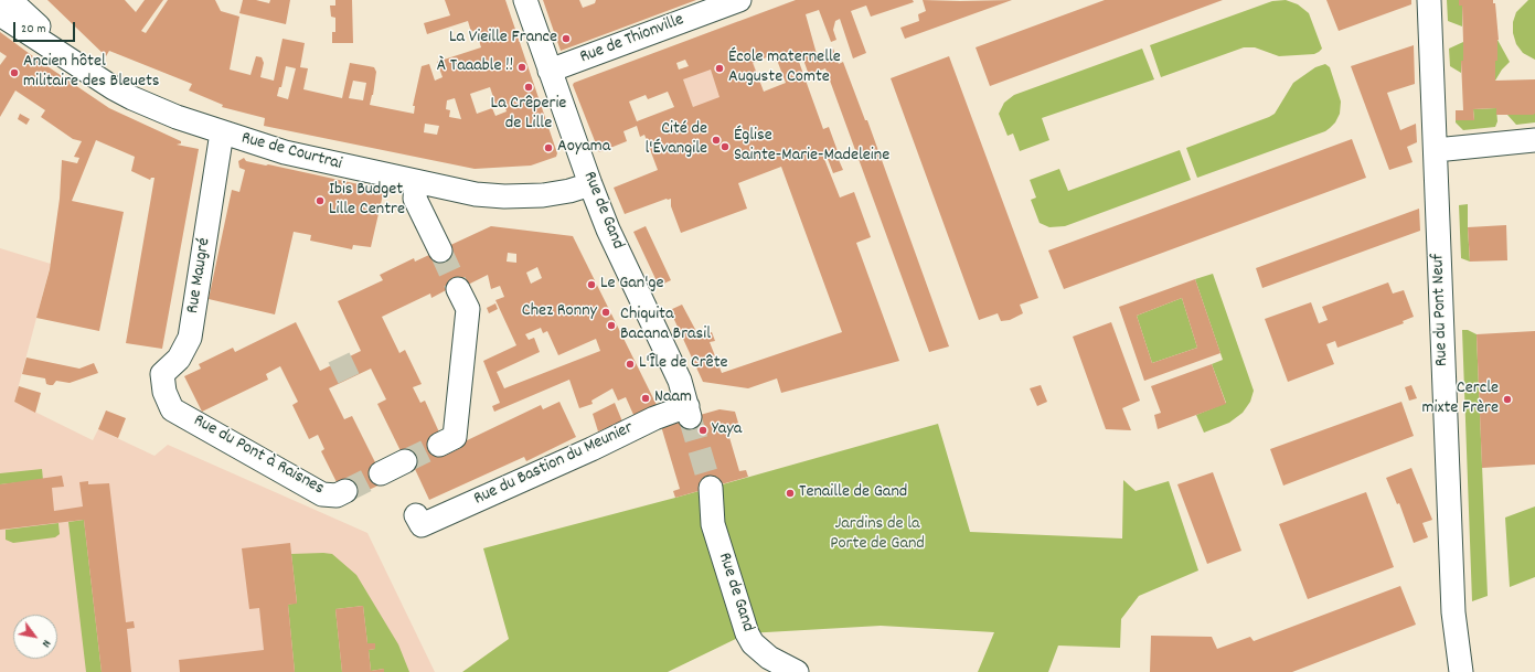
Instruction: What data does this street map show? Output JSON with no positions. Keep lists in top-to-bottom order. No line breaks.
{"streets":{"street":["Rue de Thionville","Rue de Courtrai","Rue de Gand","Rue Maugré","Rue du Pont Neuf","Rue du Pont à Raisnes","Rue du Bastion du Meunier"]},"crossings":[["Rue de Thionville","Rue de Gand"],["Rue de Courtrai","Rue de Gand"],["Rue de Courtrai","Rue Maugré"],["Rue de Gand","Rue du Bastion du Meunier"],["Rue Maugré","Rue du Pont à Raisnes"]],"parks":["Jardins de la Porte de Gand"],"places":["La Vieille France","À Taaable !!","École maternelle Auguste Comte","Ancien hôtel militaire des Bleuets","La Crêperie de Lille","Cité de l'Évangile","Église Sainte-Marie-Madeleine","Aoyama","Ibis Budget Lille Centre","Le Gan'ge","Chez Ronny","Chiquita Bacana Brasil","L'Île de Crête","Naam","Cercle mixte Frère","Yaya","Tenaille de Gand"],"scale_bar":"20 m","north":"bottom right"}
